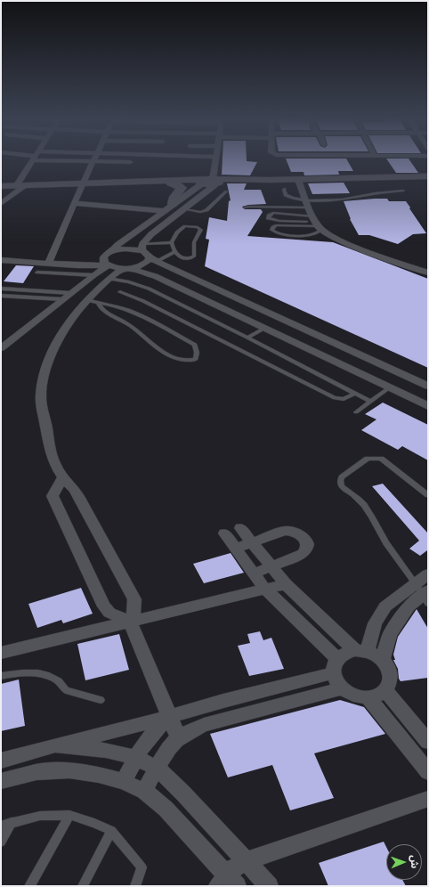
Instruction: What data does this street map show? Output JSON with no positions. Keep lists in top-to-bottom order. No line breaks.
{"north":"right"}
